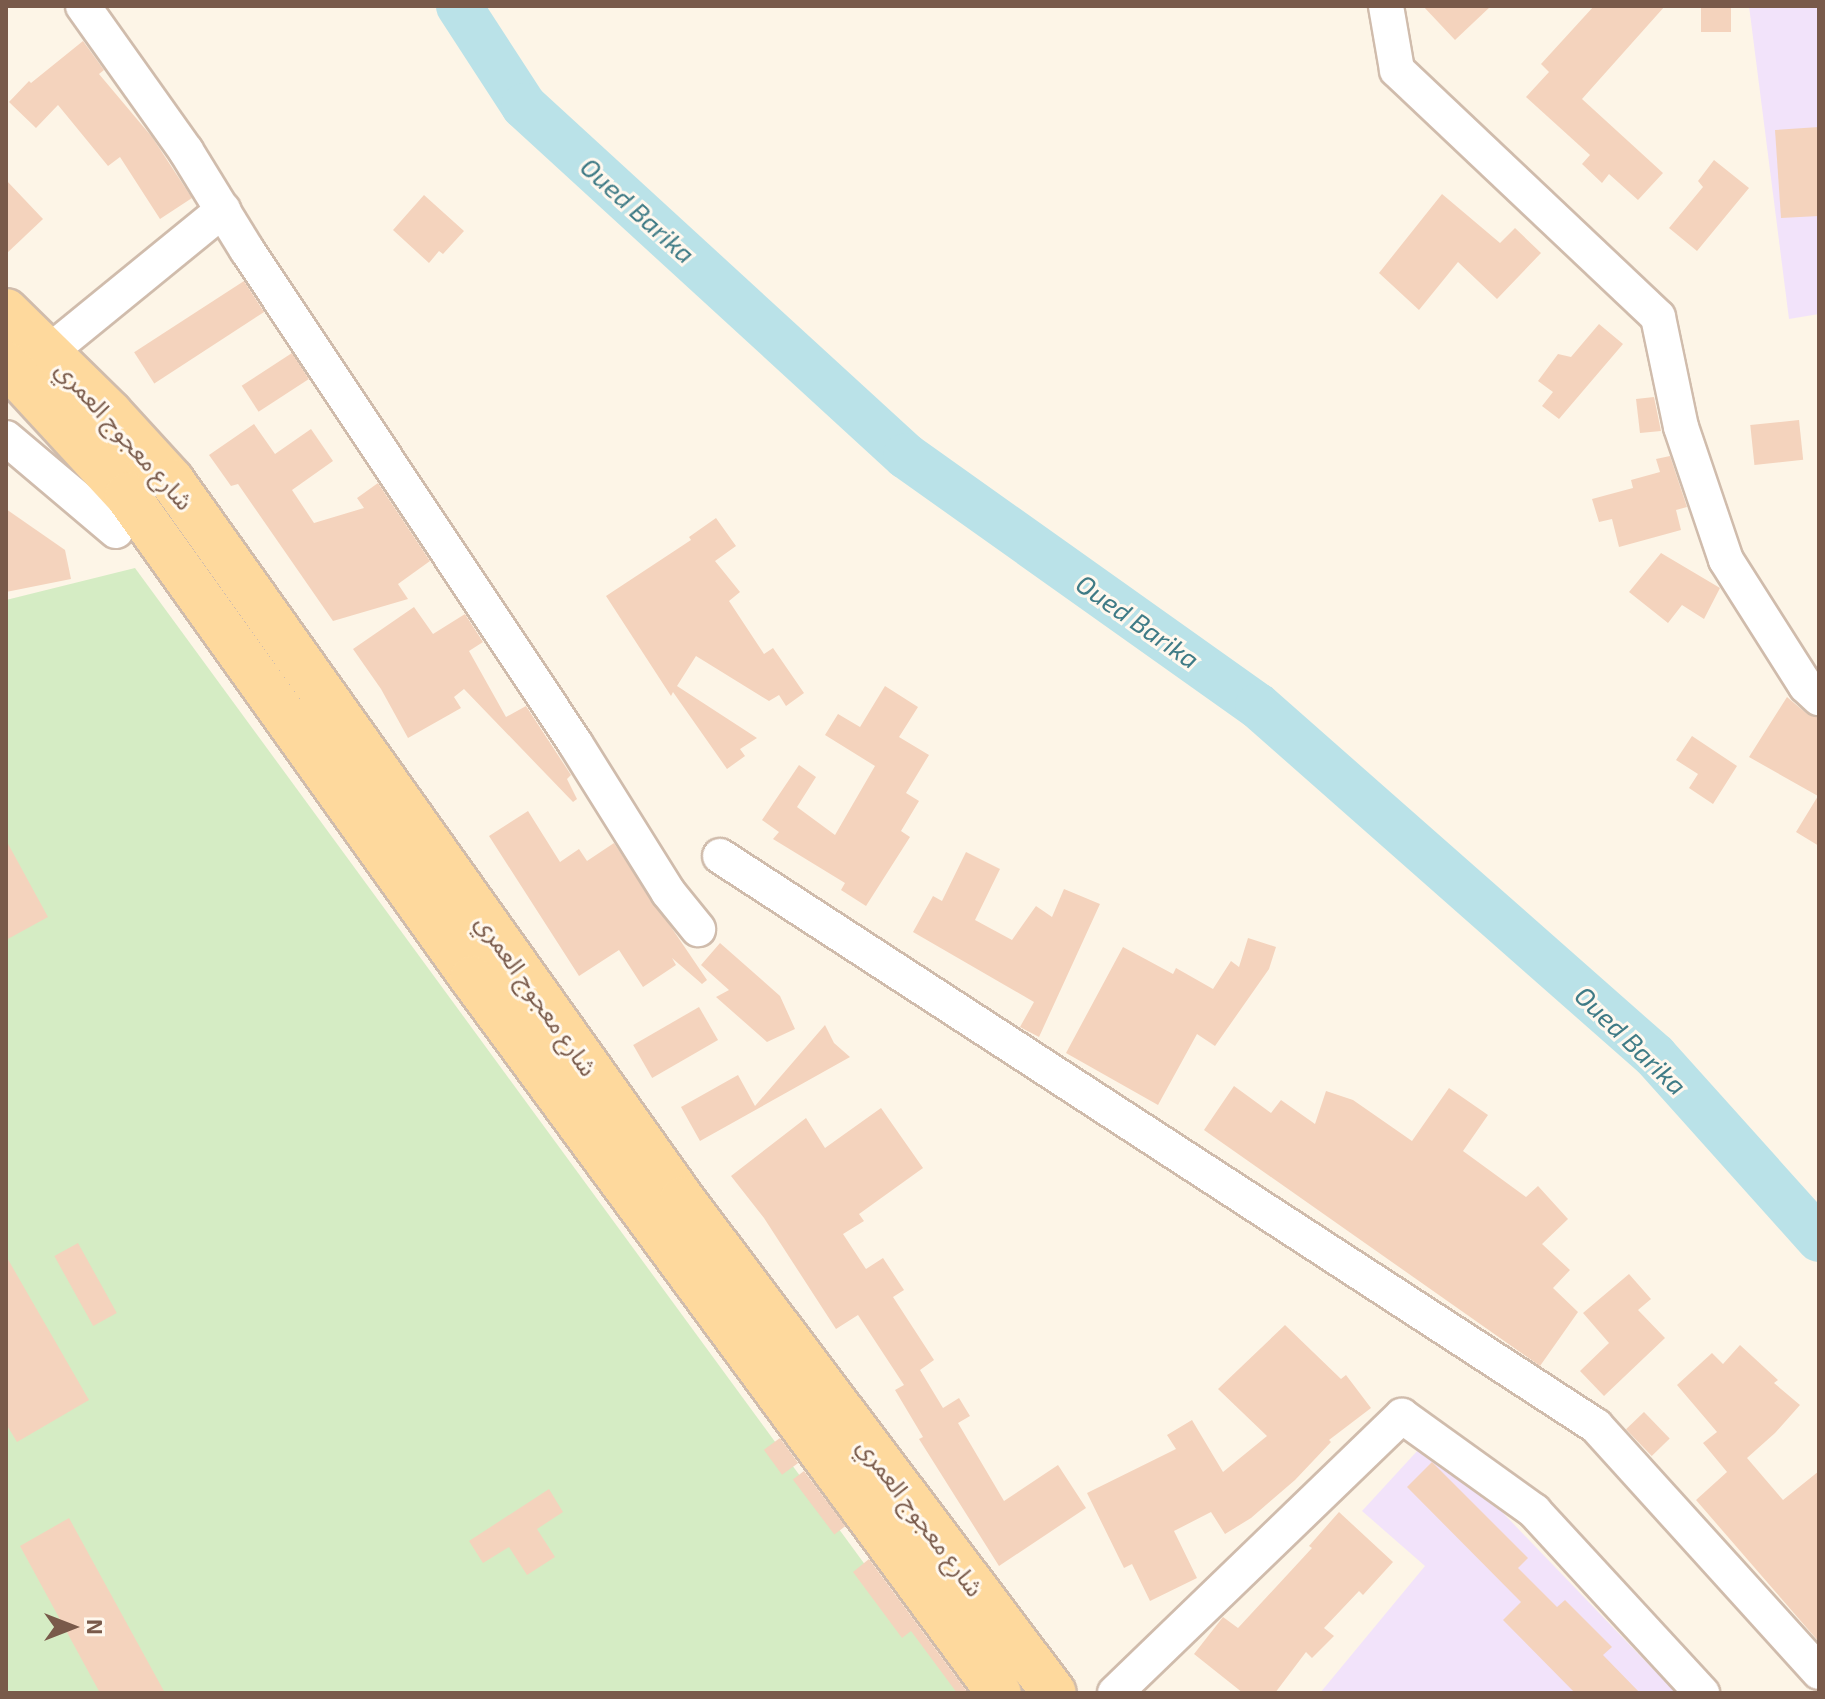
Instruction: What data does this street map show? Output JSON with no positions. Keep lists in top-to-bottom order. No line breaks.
{"streets":{"main road":["شارع معجوج العمري"]},"water":["Oued Barika"],"north":"right"}
